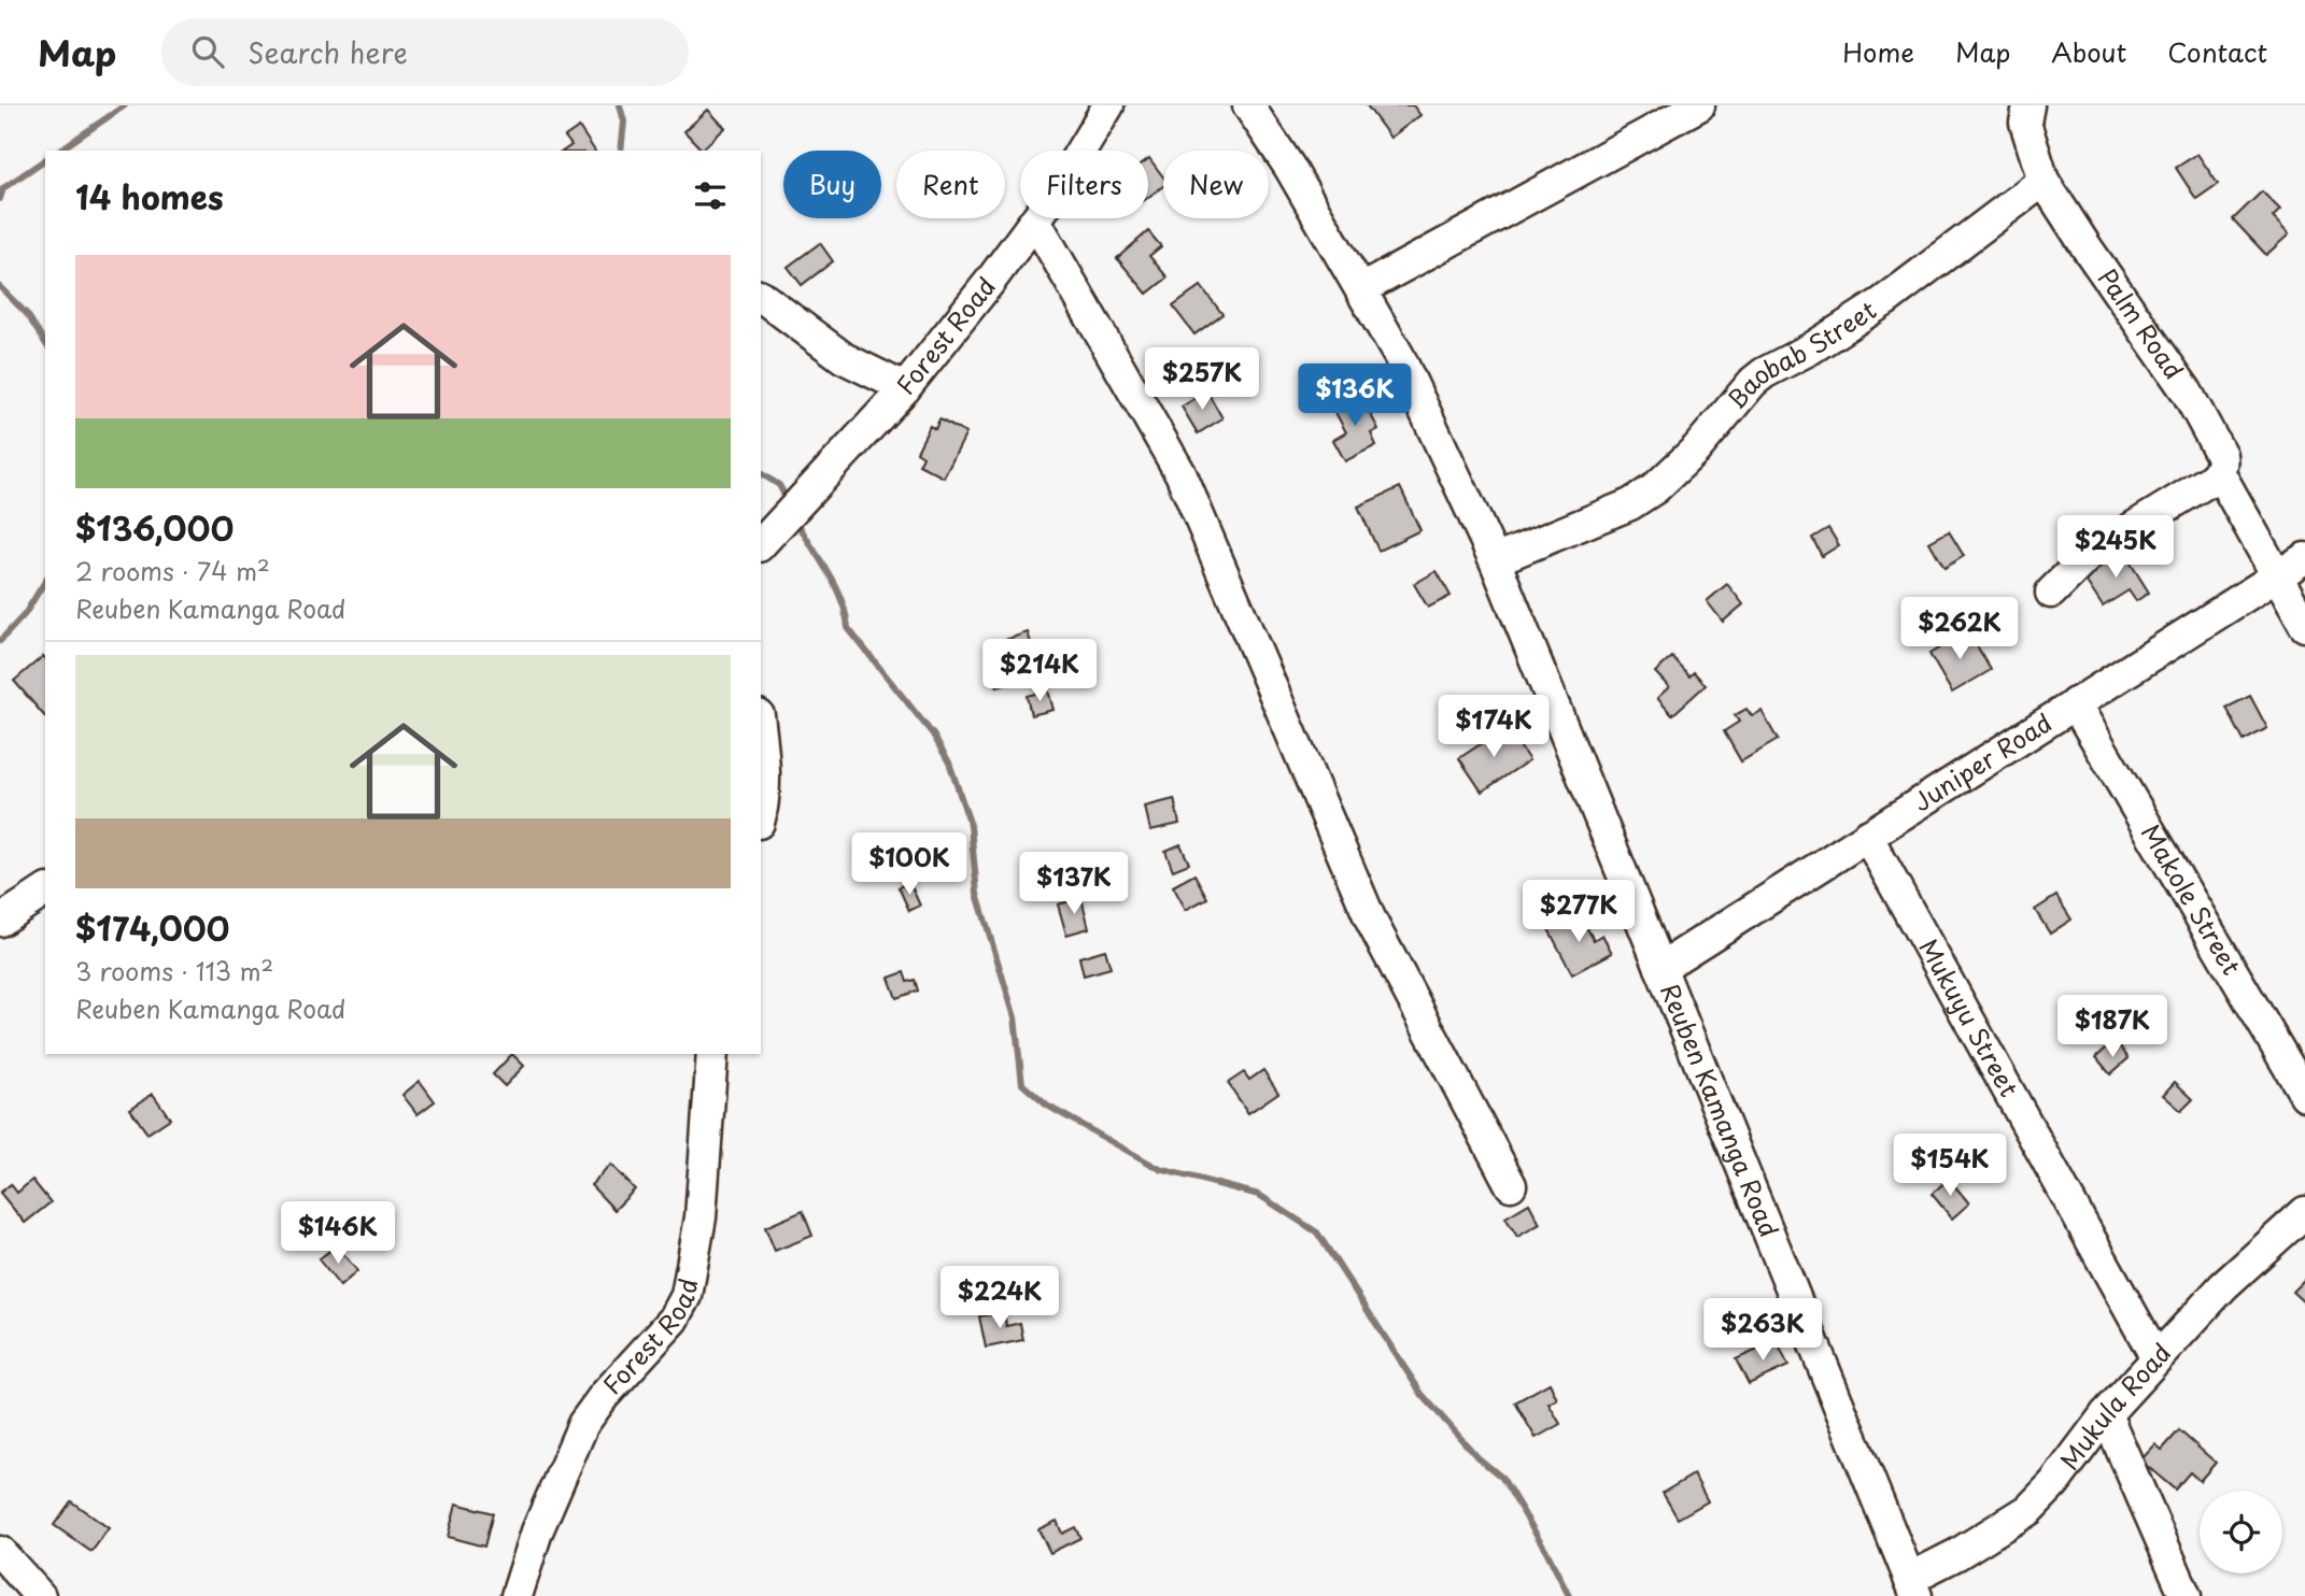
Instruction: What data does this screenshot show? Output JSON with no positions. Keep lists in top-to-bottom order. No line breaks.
{"streets":{"street":["Palm Road","Forest Road","Baobab Street","Juniper Road","Makole Street","Mukuyu Street","Reuben Kamanga Road","Mukula Road"]},"crossings":[["Palm Road","Baobab Street"],["Palm Road","Juniper Road"],["Baobab Street","Reuben Kamanga Road"],["Juniper Road","Makole Street"],["Juniper Road","Mukuyu Street"],["Juniper Road","Reuben Kamanga Road"],["Mukuyu Street","Mukula Road"],["Reuben Kamanga Road","Mukula Road"]],"page":{"header":"Map","search":"Search here","nav":["Home","Map","About","Contact"],"chip":["Buy","Rent","Filters","New"],"heading":"14 homes","list":[{"name":"$136,000","note":"2 rooms · 74 m² · Reuben Kamanga Road"},{"name":"$174,000","note":"3 rooms · 113 m² · Reuben Kamanga Road"}],"price":["$257K","$136K","$245K","$262K","$214K","$174K","$100K","$137K","$277K","$187K","$154K","$146K","$224K","$263K"]}}
